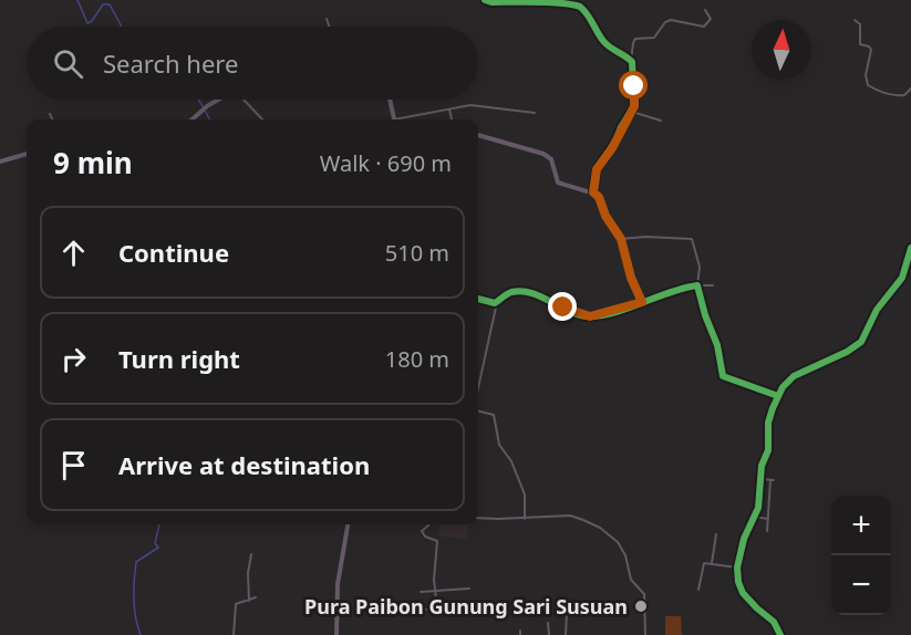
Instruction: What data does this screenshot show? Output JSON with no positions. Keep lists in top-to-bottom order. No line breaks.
{"places":["Pura Paibon Gunung Sari Susuan"],"north":"top","page":{"search":"Search here","heading":["9 min","Walk · 690 m"],"list":[["Continue","510 m"],["Turn right","180 m"],"Arrive at destination"],"map_buttons":["+","−"]}}
